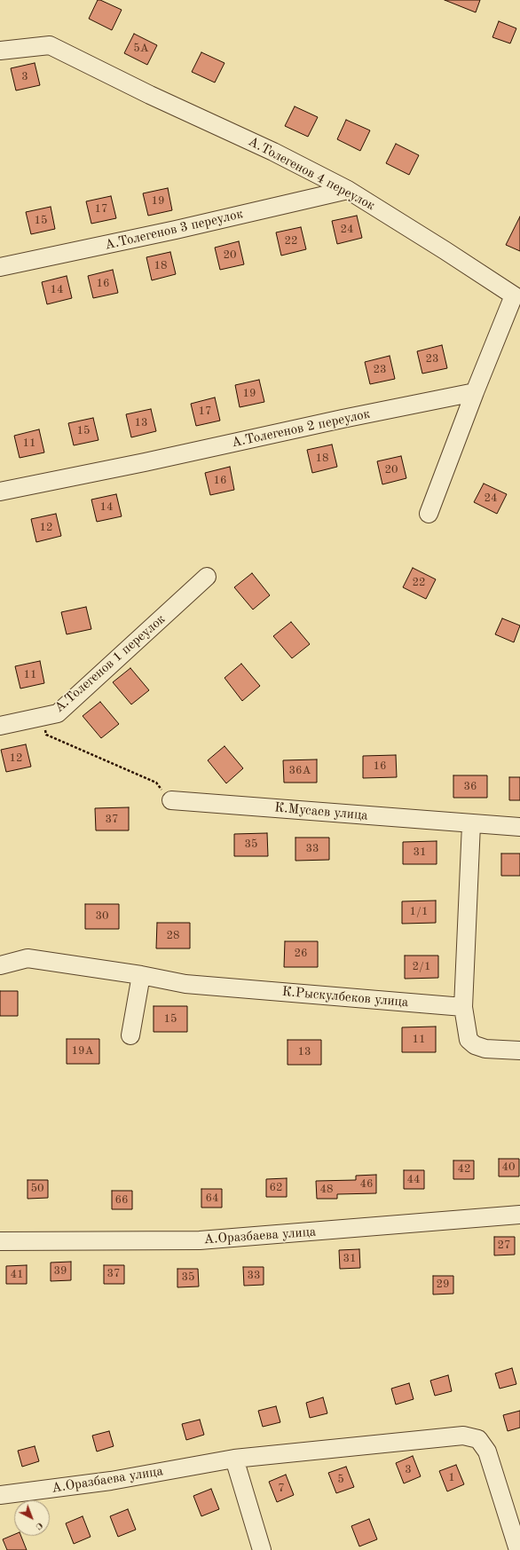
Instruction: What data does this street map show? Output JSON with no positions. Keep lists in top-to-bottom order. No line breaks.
{"streets":{"street":["А.Толегенов 4 переулок","А.Толегенов 3 переулок","А.Толегенов 2 переулок","А.Толегенов 1 переулок","К.Мусаев улица","К.Рыскулбеков улица","А.Оразбаева улица"]},"crossings":[["А.Толегенов 4 переулок","А.Толегенов 3 переулок"],["А.Толегенов 4 переулок","А.Толегенов 2 переулок"]],"house_numbers":["5А","3","19","17","15","24","22","20","18","16","14","23","23","19","17","13","15","11","18","20","16","24","14","12","22","11","12","16","36А","36","37","35","33","31","1/1","30","28","26","2/1","15","11","19А","13","40","42","44","46","62","50","48","64","66","27","31","39","37","41","33","35","29","3","1","5","7"],"north":"bottom right"}
